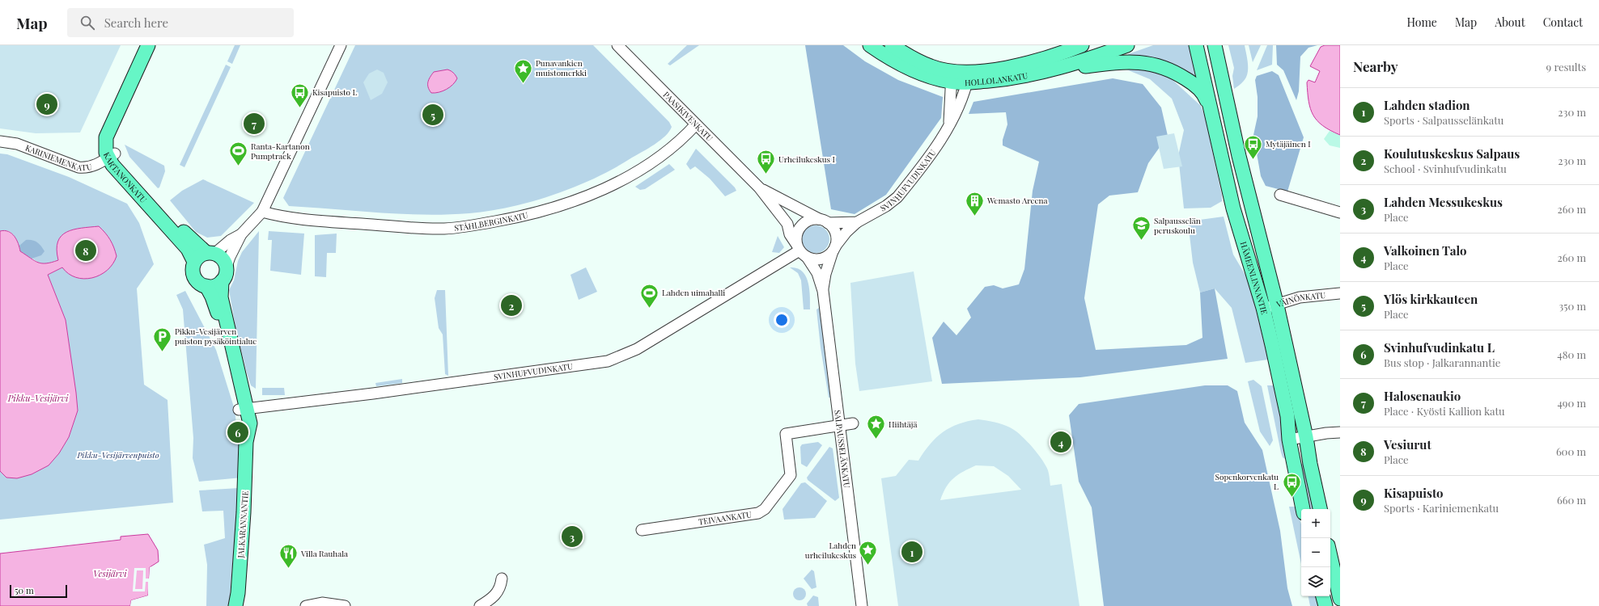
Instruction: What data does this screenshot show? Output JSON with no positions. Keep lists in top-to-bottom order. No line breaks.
{"streets":{"main road":["HOLLOLANKATU","KARTANONKATU","HÄMEENLINNANTIE","JALKARANNANTIE"],"street":["PAASIKIVENKATU","KARINIEMENKATU","SVINHUFVUDINKATU","STÅHLBERGINKATU","VÄINÖNKATU","SALPAUSSELÄNKATU","TEIVAANKATU"]},"crossings":[["HOLLOLANKATU","SVINHUFVUDINKATU"],["PAASIKIVENKATU","SVINHUFVUDINKATU"],["PAASIKIVENKATU","STÅHLBERGINKATU"],["PAASIKIVENKATU","SALPAUSSELÄNKATU"],["KARINIEMENKATU","KARTANONKATU"],["KARTANONKATU","JALKARANNANTIE"],["SVINHUFVUDINKATU","SALPAUSSELÄNKATU"],["SVINHUFVUDINKATU","JALKARANNANTIE"],["HÄMEENLINNANTIE","VÄINÖNKATU"],["SALPAUSSELÄNKATU","TEIVAANKATU"]],"water":["Pikku-Vesijärvi","Vesijärvi"],"parks":["Pikku-Vesijärvenpuisto"],"places":{"place":["Punavankien muistomerkki","Hiihtäjä","Lahden urheilukeskus"],"bus stop":["Kisapuisto L","Mytäjäinen I","Urheilukeskus I","Sopenkorvenkatu L"],"sports":["Ranta-Kartanon Pumptrack","Lahden uimahalli"],"building":["Wemasto Areena"],"school or university":["Salpausselän peruskoulu"],"parking":["Pikku-Vesijärven puiston pysäköintialue"],"restaurant":["Villa Rauhala"]},"scale_bar":"50 m","page":{"header":"Map","search":"Search here","nav":["Home","Map","About","Contact"],"heading":["Nearby","9 results"],"list":[{"mark":"1","name":"Lahden stadion","note":"Sports · Salpausselänkatu","value":"230 m"},{"mark":"2","name":"Koulutuskeskus Salpaus","note":"School · Svinhufvudinkatu","value":"230 m"},{"mark":"3","name":"Lahden Messukeskus","note":"Place","value":"260 m"},{"mark":"4","name":"Valkoinen Talo","note":"Place","value":"260 m"},{"mark":"5","name":"Ylös kirkkauteen","note":"Place","value":"350 m"},{"mark":"6","name":"Svinhufvudinkatu L","note":"Bus stop · Jalkarannantie","value":"480 m"},{"mark":"7","name":"Halosenaukio","note":"Place · Kyösti Kallion katu","value":"490 m"},{"mark":"8","name":"Vesiurut","note":"Place","value":"600 m"},{"mark":"9","name":"Kisapuisto","note":"Sports · Kariniemenkatu","value":"660 m"}],"pins":["9","5","7","8","2","6","4","3","1"],"map_buttons":["+","−"],"scale":"50 m"}}
